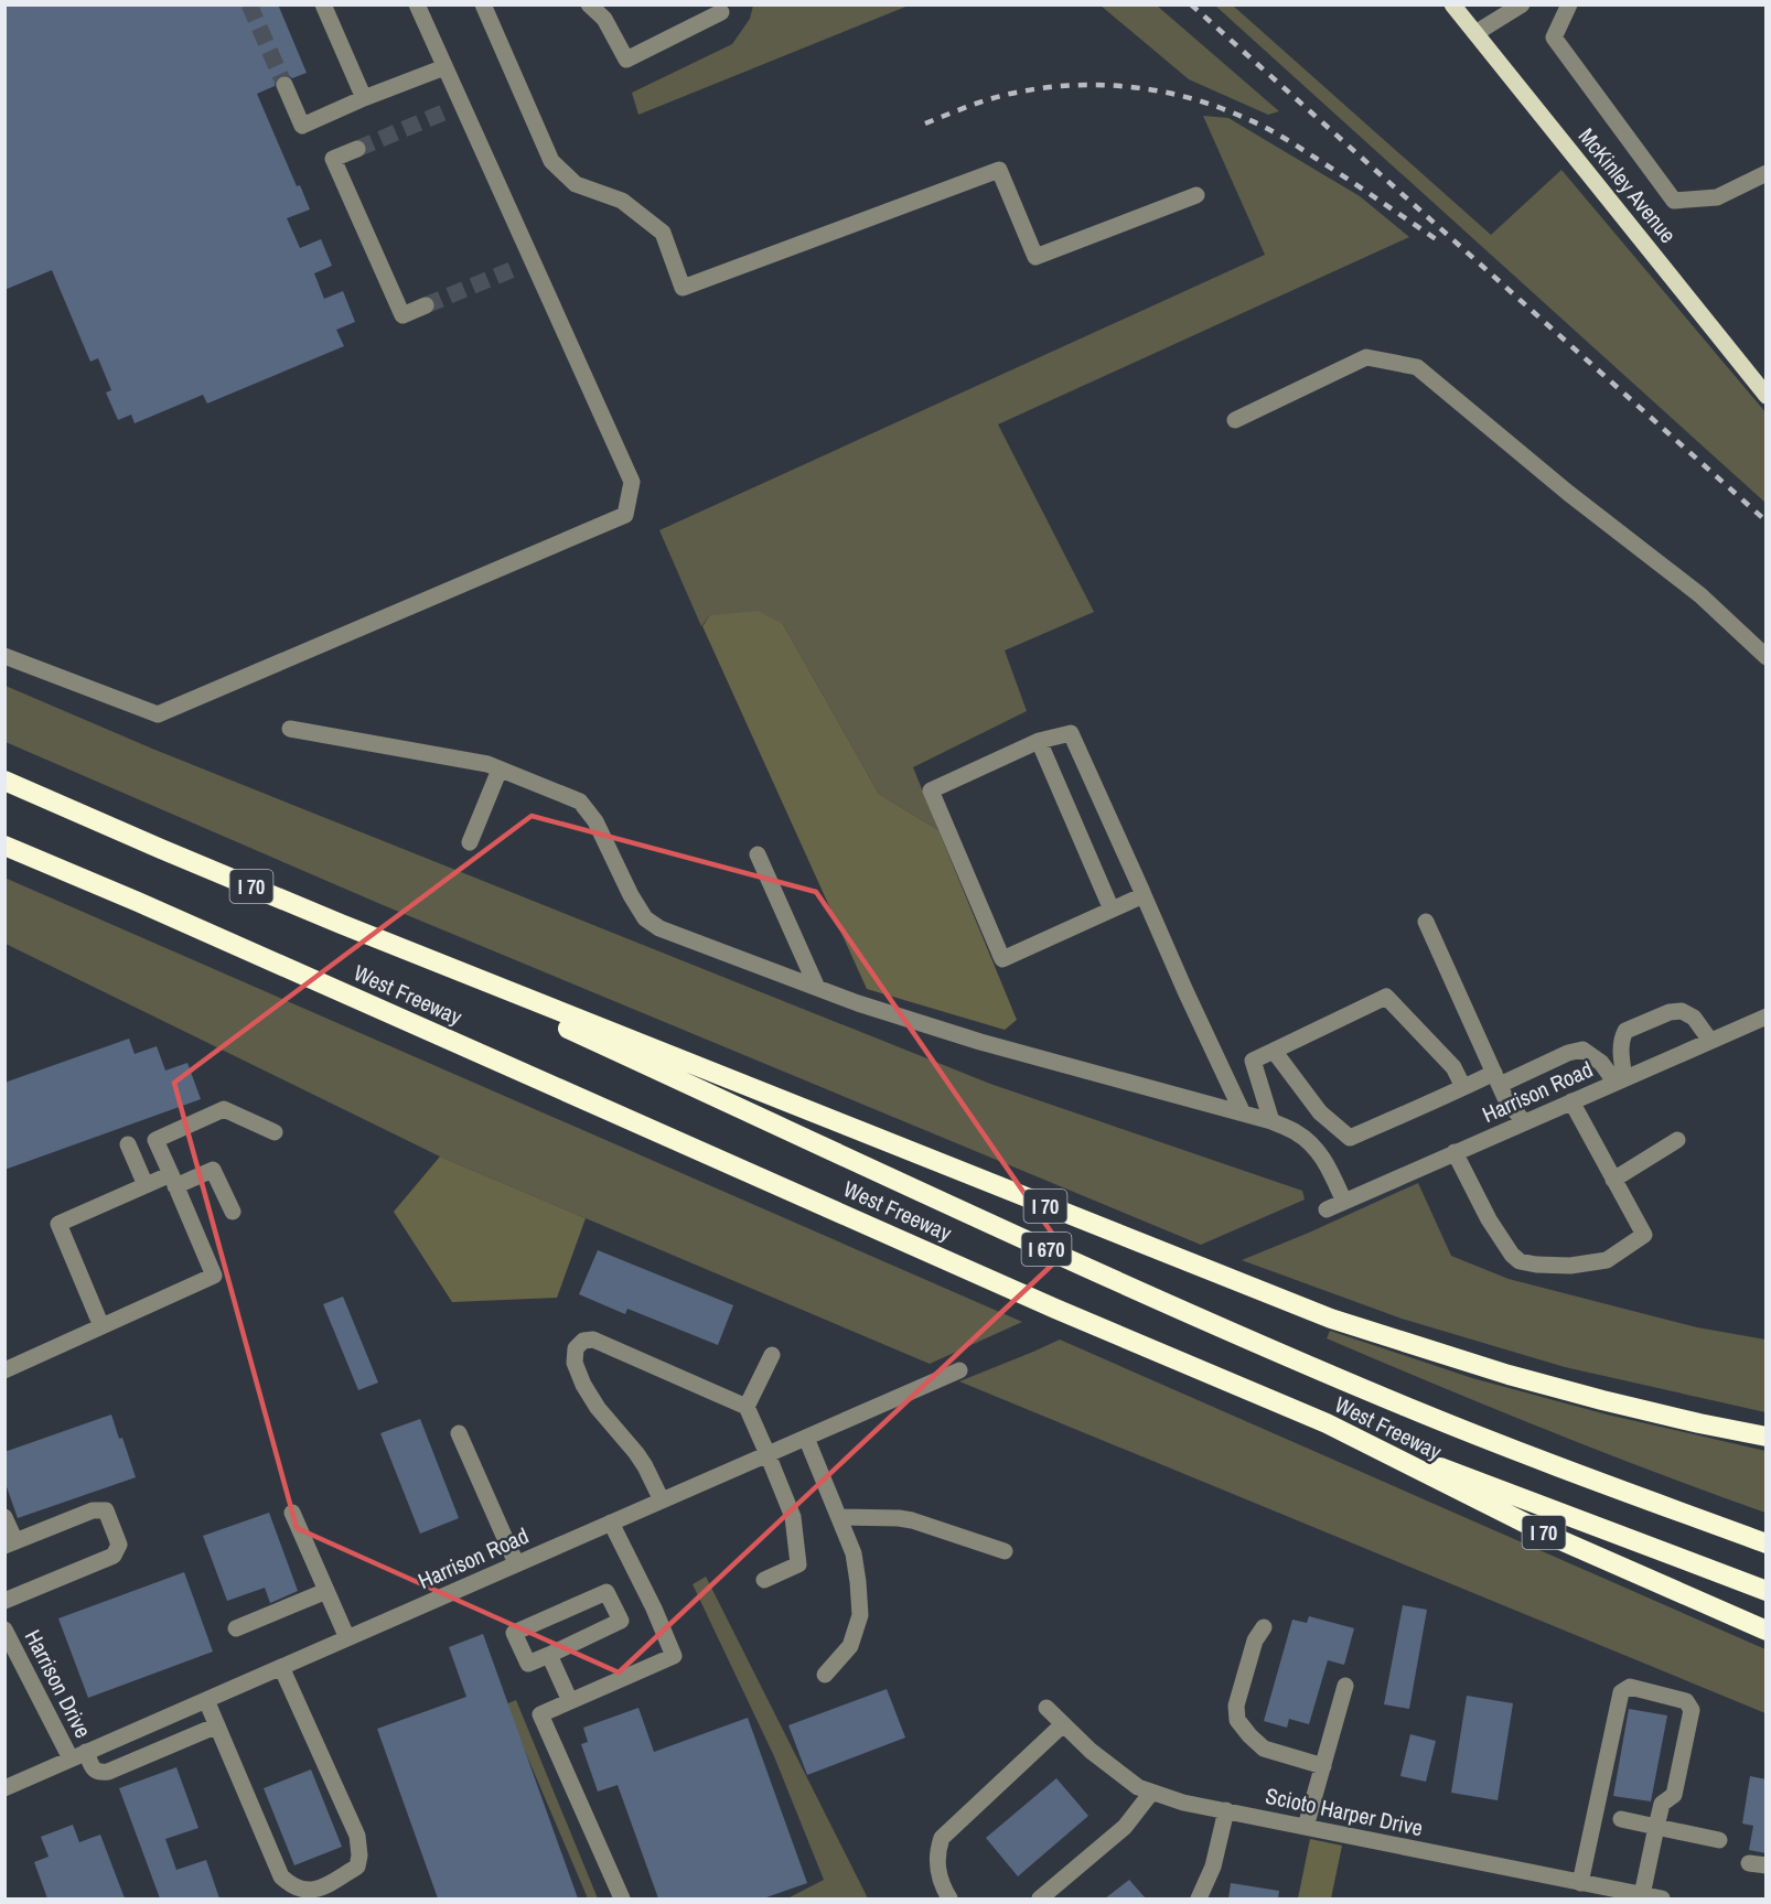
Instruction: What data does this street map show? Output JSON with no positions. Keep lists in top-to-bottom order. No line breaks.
{"streets":{"highway":["I 70","West Freeway","I 670"],"main road":["McKinley Avenue"],"street":["Harrison Road","Harrison Drive","Scioto Harper Drive"]},"crossings":[["West Freeway","I 670"],["Harrison Road","Harrison Drive"]]}
